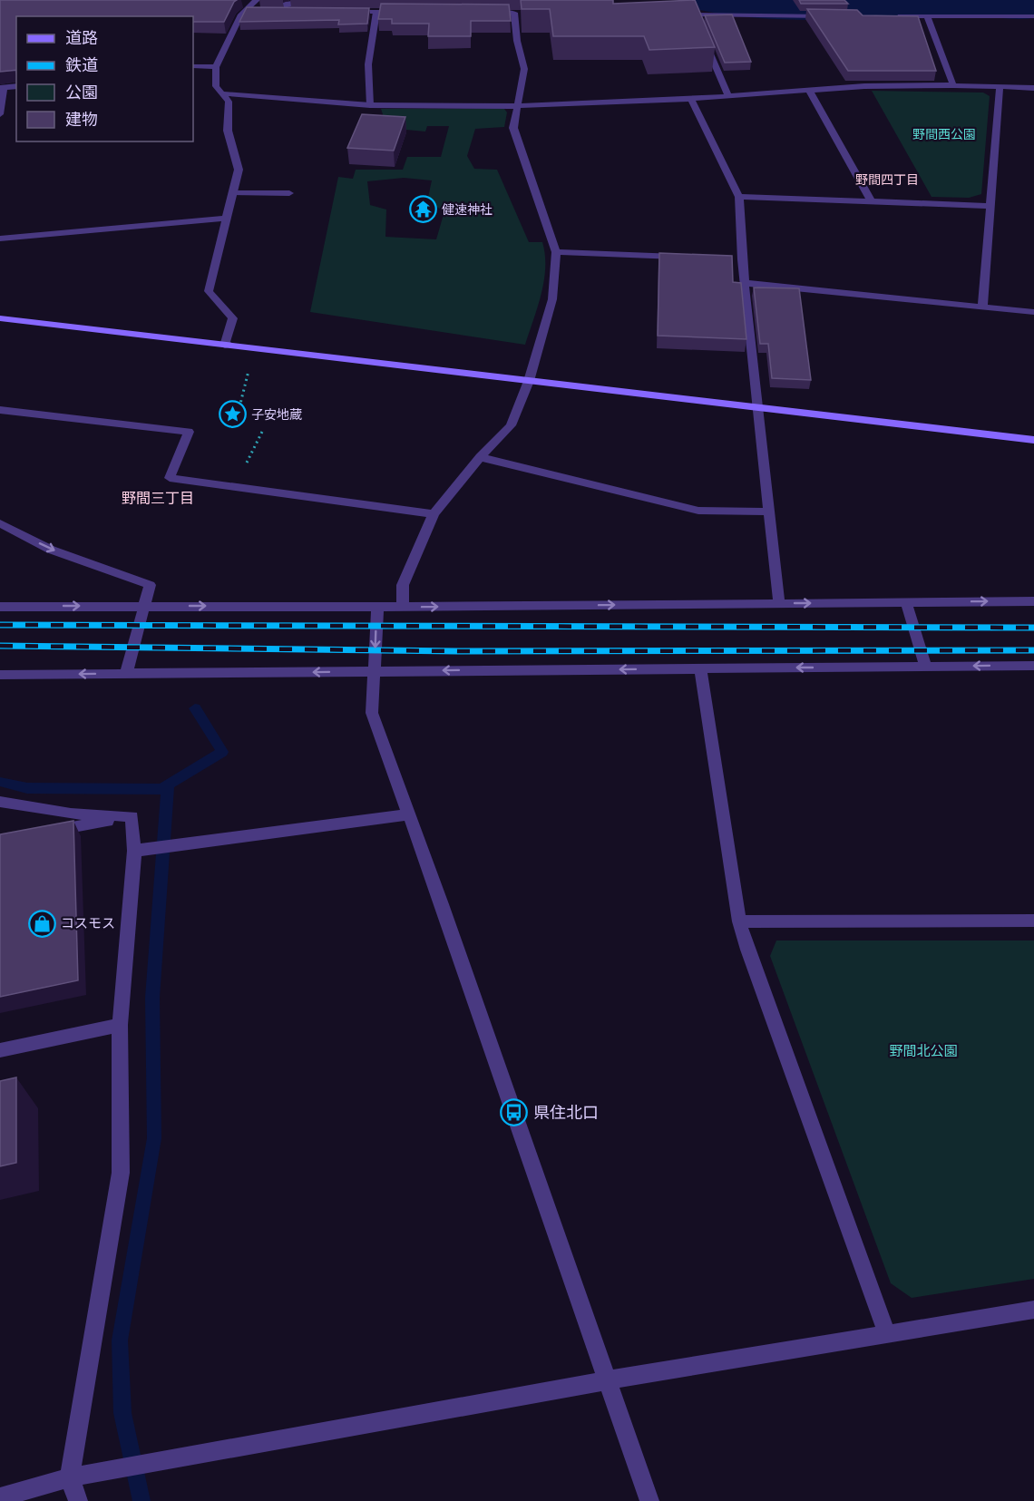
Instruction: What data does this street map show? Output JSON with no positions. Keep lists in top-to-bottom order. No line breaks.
{"districts":["野間四丁目","野間三丁目"],"parks":["野間西公園","野間北公園"],"places":{"temple":["健速神社"],"place":["子安地蔵"],"shop":["コスモス"],"bus stop":["県住北口"]},"legend":["道路","鉄道","公園","建物"]}
